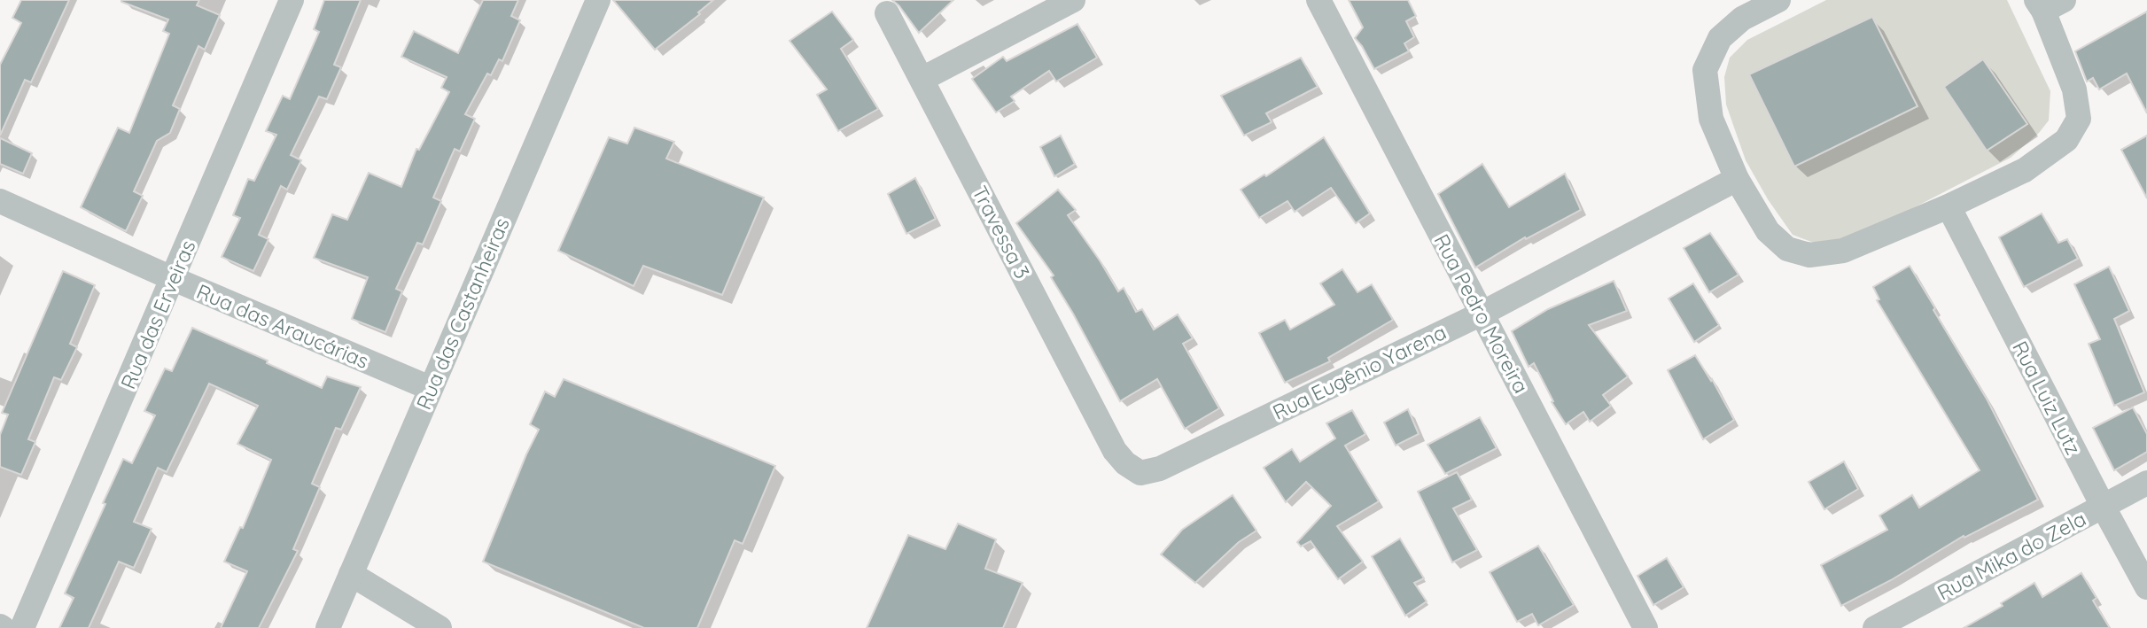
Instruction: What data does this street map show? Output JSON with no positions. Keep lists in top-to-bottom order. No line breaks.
{"streets":{"street":["Travessa 3","Rua das Castanheiras","Rua Pedro Moreira","Rua das Erveiras","Rua das Araucárias","Rua Eugênio Yarena","Rua Luiz Lutz","Rua Mika do Zela"]},"crossings":[["Travessa 3","Rua Eugênio Yarena"],["Rua das Castanheiras","Rua das Araucárias"],["Rua Pedro Moreira","Rua Eugênio Yarena"],["Rua das Erveiras","Rua das Araucárias"],["Rua Luiz Lutz","Rua Mika do Zela"]]}
